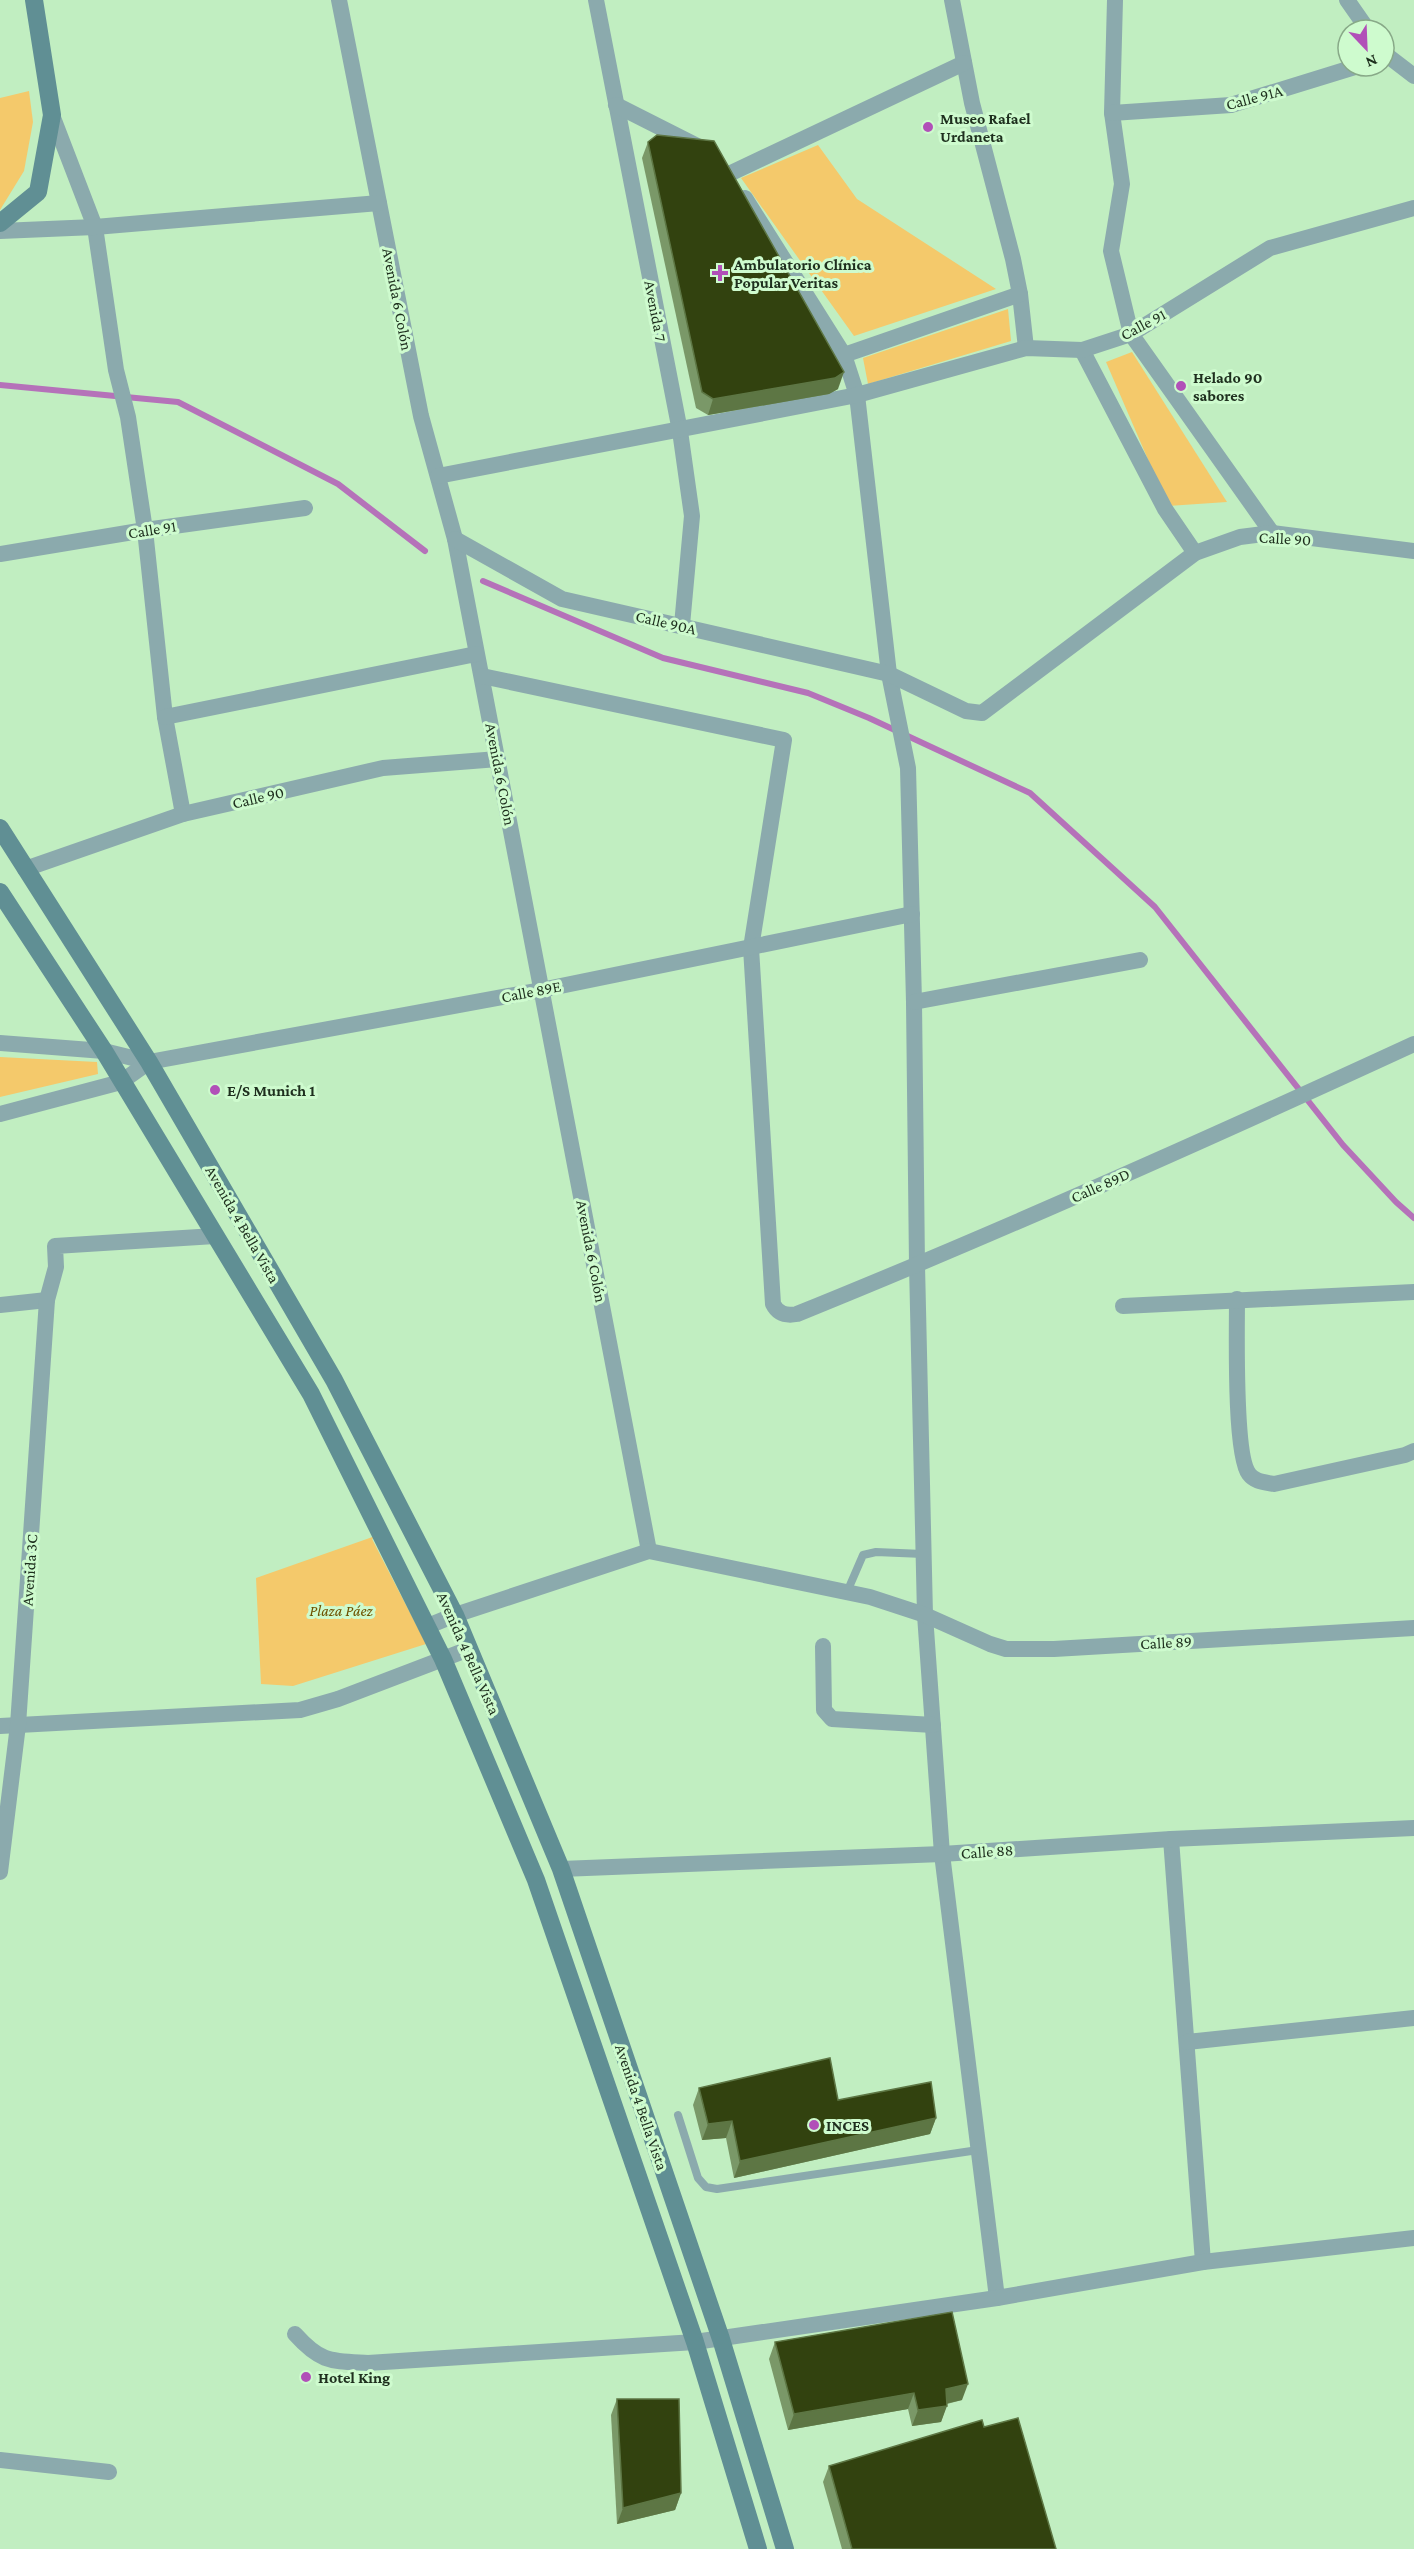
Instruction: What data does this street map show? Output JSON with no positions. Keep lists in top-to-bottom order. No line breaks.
{"streets":{"street":["Calle 91A","Avenida 6 Colón","Avenida 7","Calle 91","Calle 90","Calle 90A","Calle 89E","Calle 89D","Avenida 4 Bella Vista","Avenida 3C","Calle 89","Calle 88"]},"crossings":[["Avenida 6 Colón","Calle 91"],["Avenida 6 Colón","Calle 90"],["Avenida 6 Colón","Calle 90A"],["Avenida 6 Colón","Calle 89E"],["Avenida 6 Colón","Calle 89"],["Avenida 7","Calle 91"],["Avenida 7","Calle 90A"],["Calle 90","Calle 90A"],["Calle 90","Avenida 4 Bella Vista"],["Calle 89E","Calle 89D"],["Calle 89E","Avenida 4 Bella Vista"],["Avenida 4 Bella Vista","Avenida 3C"],["Avenida 4 Bella Vista","Calle 88"]],"parks":["Plaza Páez"],"places":{"other":["Museo Rafael Urdaneta","Helado 90 sabores","E/S Munich 1","INCES","Hotel King"],"health":["Ambulatorio Clínica Popular Veritas"]},"north":"bottom right"}
